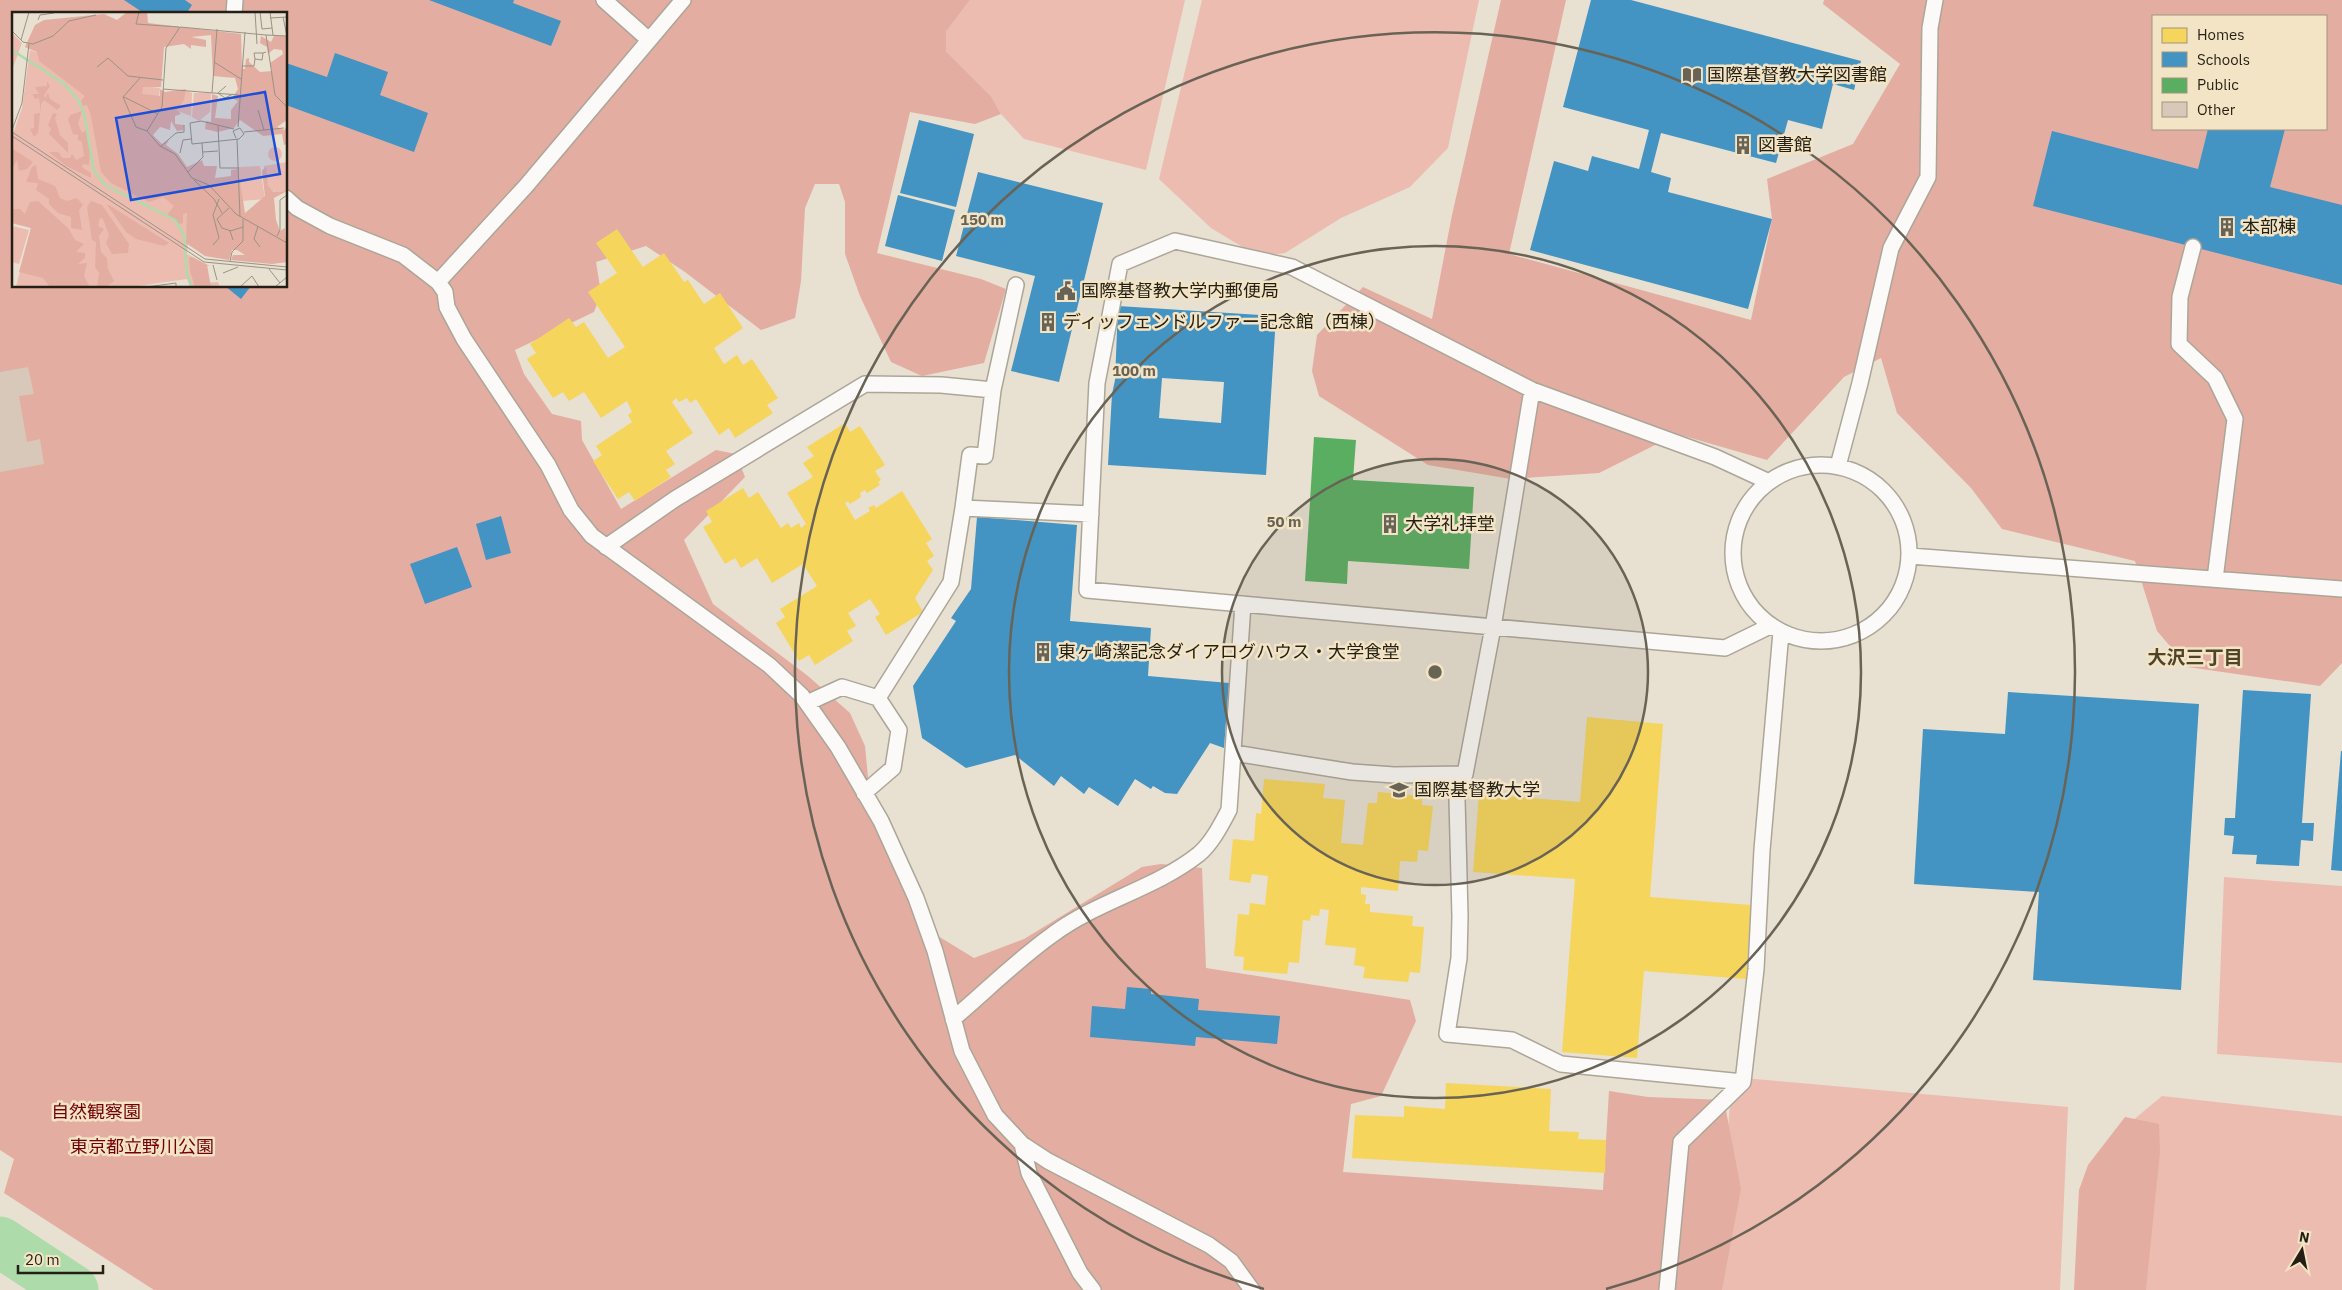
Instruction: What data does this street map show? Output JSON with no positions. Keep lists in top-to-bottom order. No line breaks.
{"districts":["大沢三丁目"],"parks":["自然観察園","東京都立野川公園"],"places":{"library":["国際基督教大学図書館"],"building":["図書館","本部棟","ディッフェンドルファー記念館（西棟）","大学礼拝堂","東ヶ崎潔記念ダイアログハウス・大学食堂"],"public building":["国際基督教大学内郵便局"],"school or university":["国際基督教大学"]},"legend":["Homes","Schools","Public","Other"],"scale_bar":"20 m","north":"top","rings":["150 m","100 m","50 m"]}
